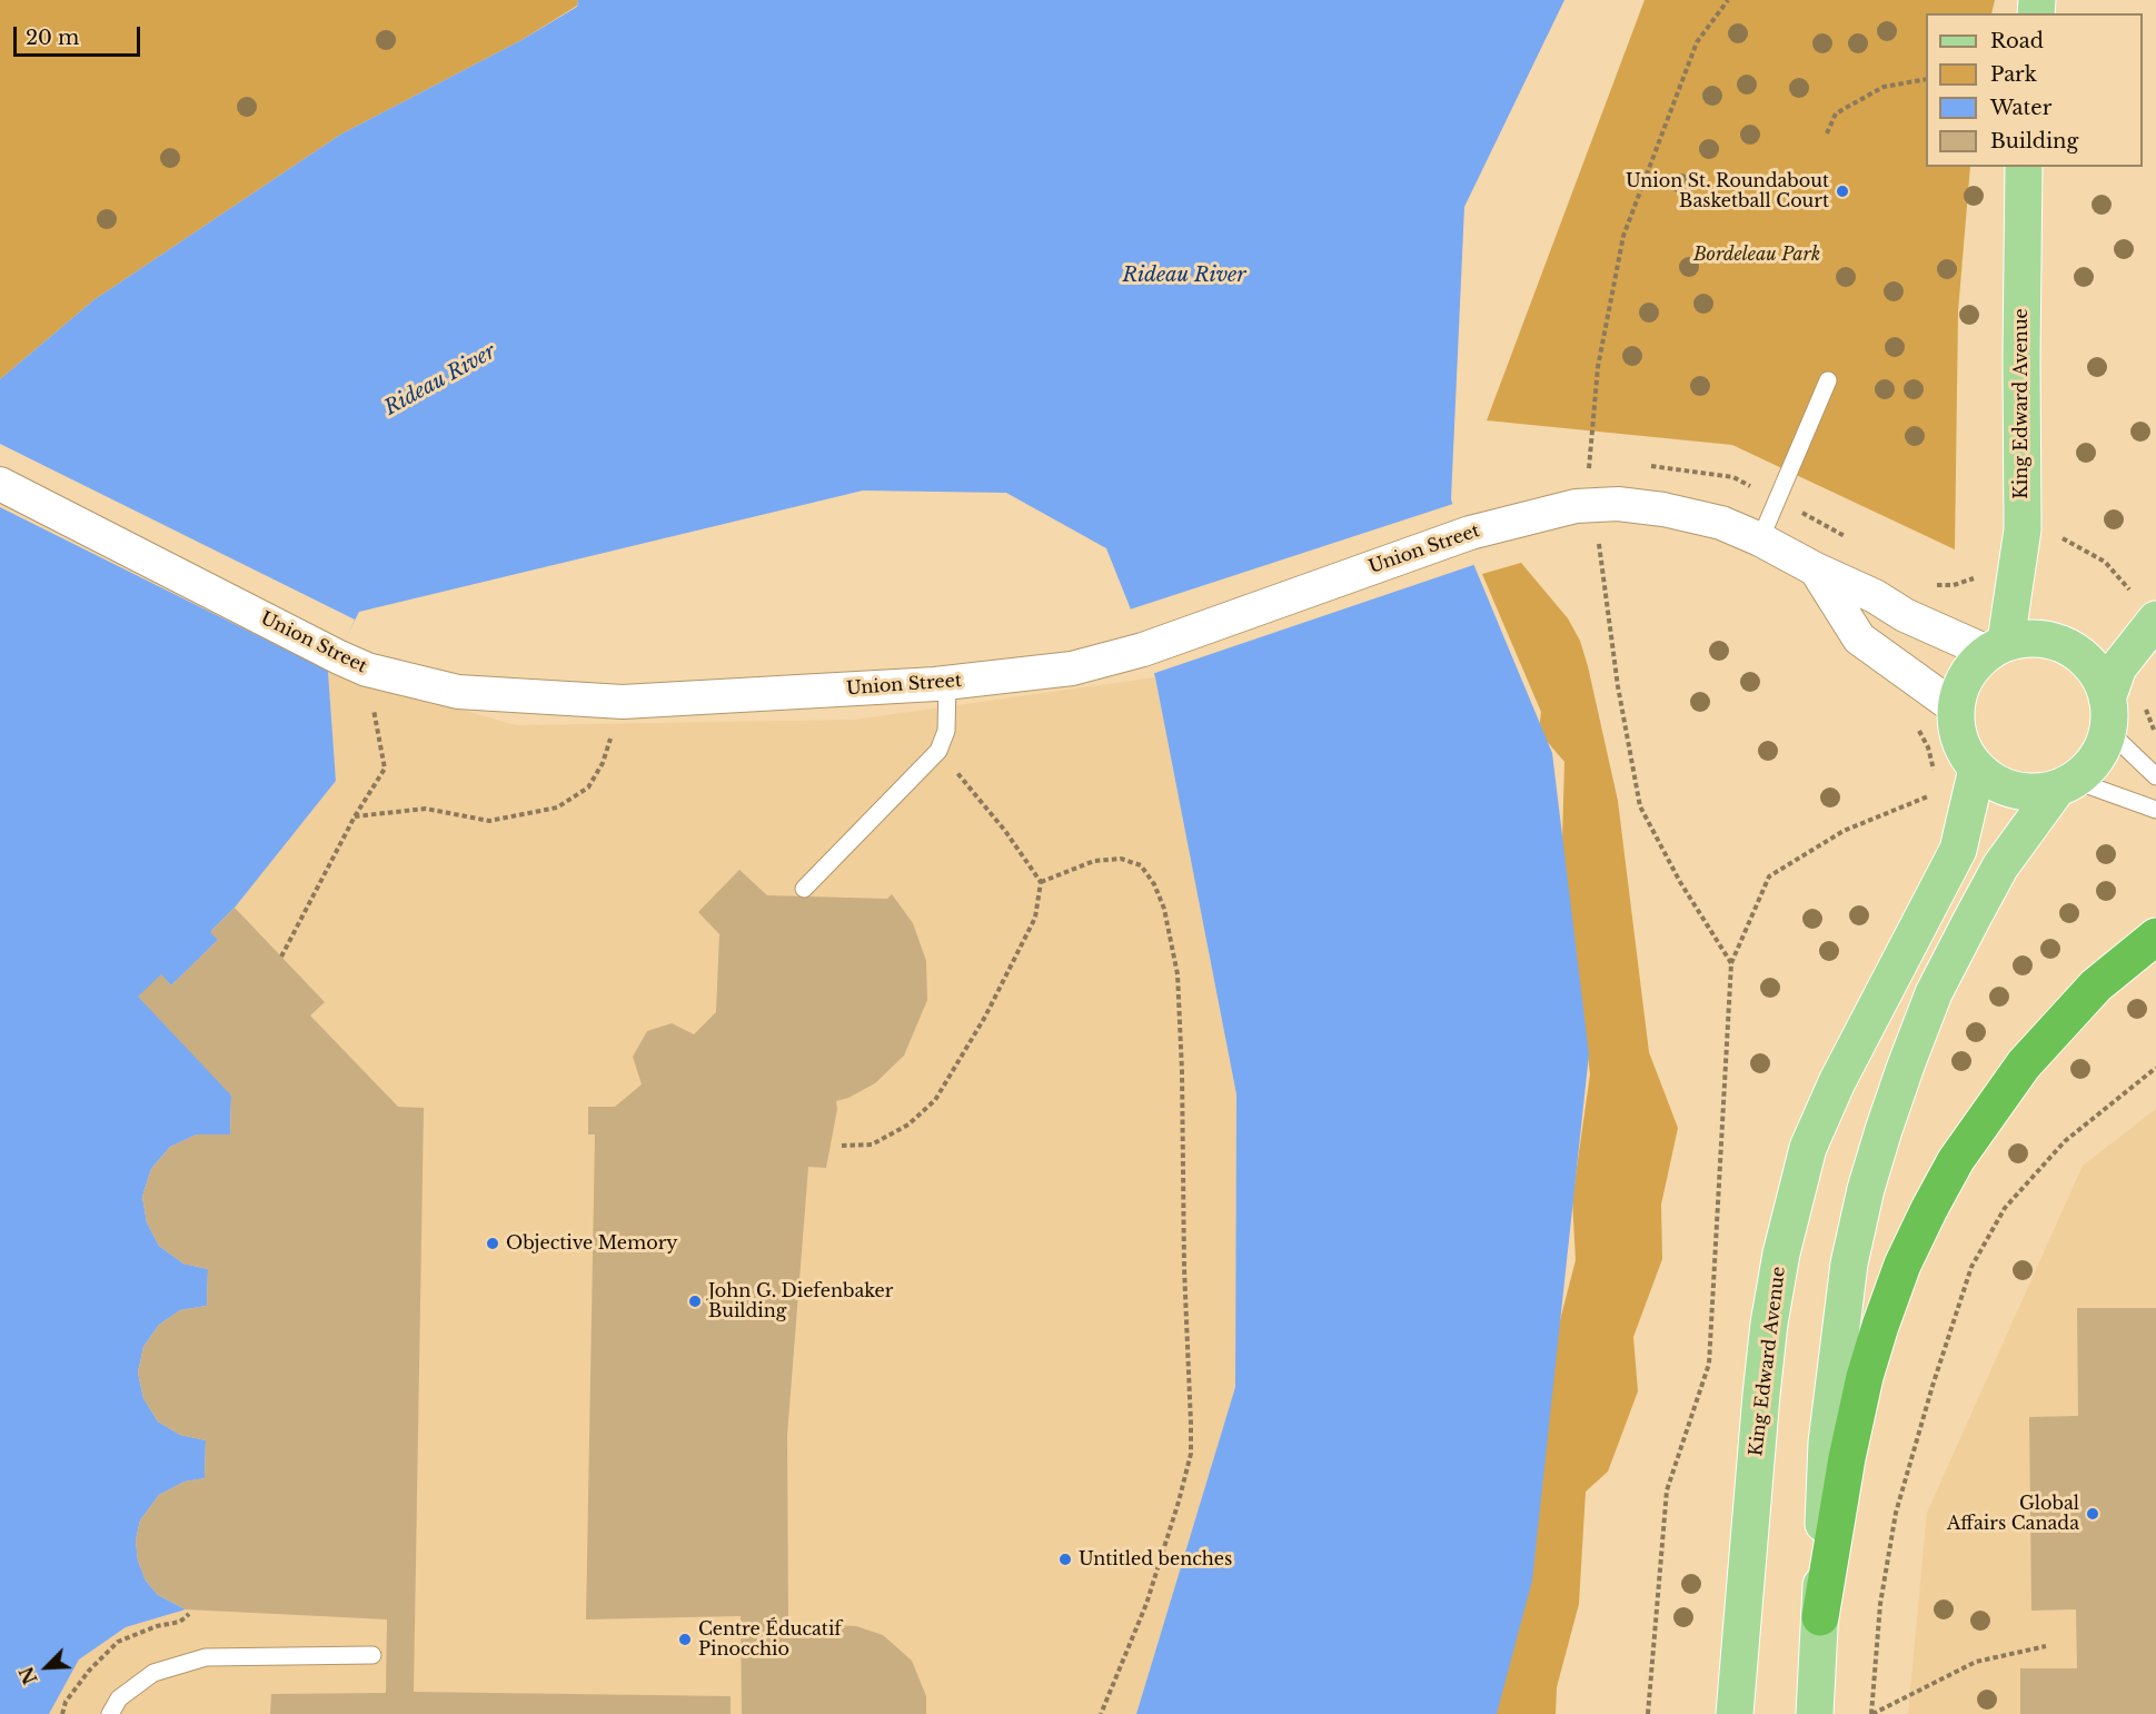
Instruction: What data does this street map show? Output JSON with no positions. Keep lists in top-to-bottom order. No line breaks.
{"streets":{"main road":["King Edward Avenue"],"street":["Union Street"]},"crossings":[["King Edward Avenue","Union Street"]],"water":["Rideau River"],"parks":["Bordeleau Park"],"places":["Union St. Roundabout Basketball Court","Objective Memory","John G. Diefenbaker Building","Global Affairs Canada","Untitled benches","Centre Éducatif Pinocchio"],"legend":["Road","Park","Water","Building"],"scale_bar":"20 m","north":"bottom left"}
